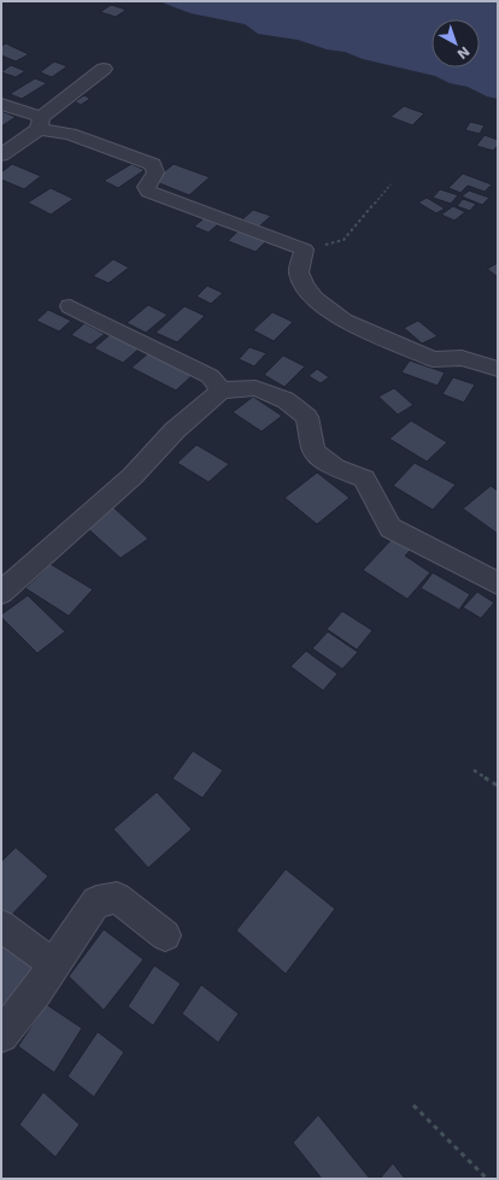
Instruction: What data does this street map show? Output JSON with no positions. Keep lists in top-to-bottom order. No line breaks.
{"north":"bottom right"}
